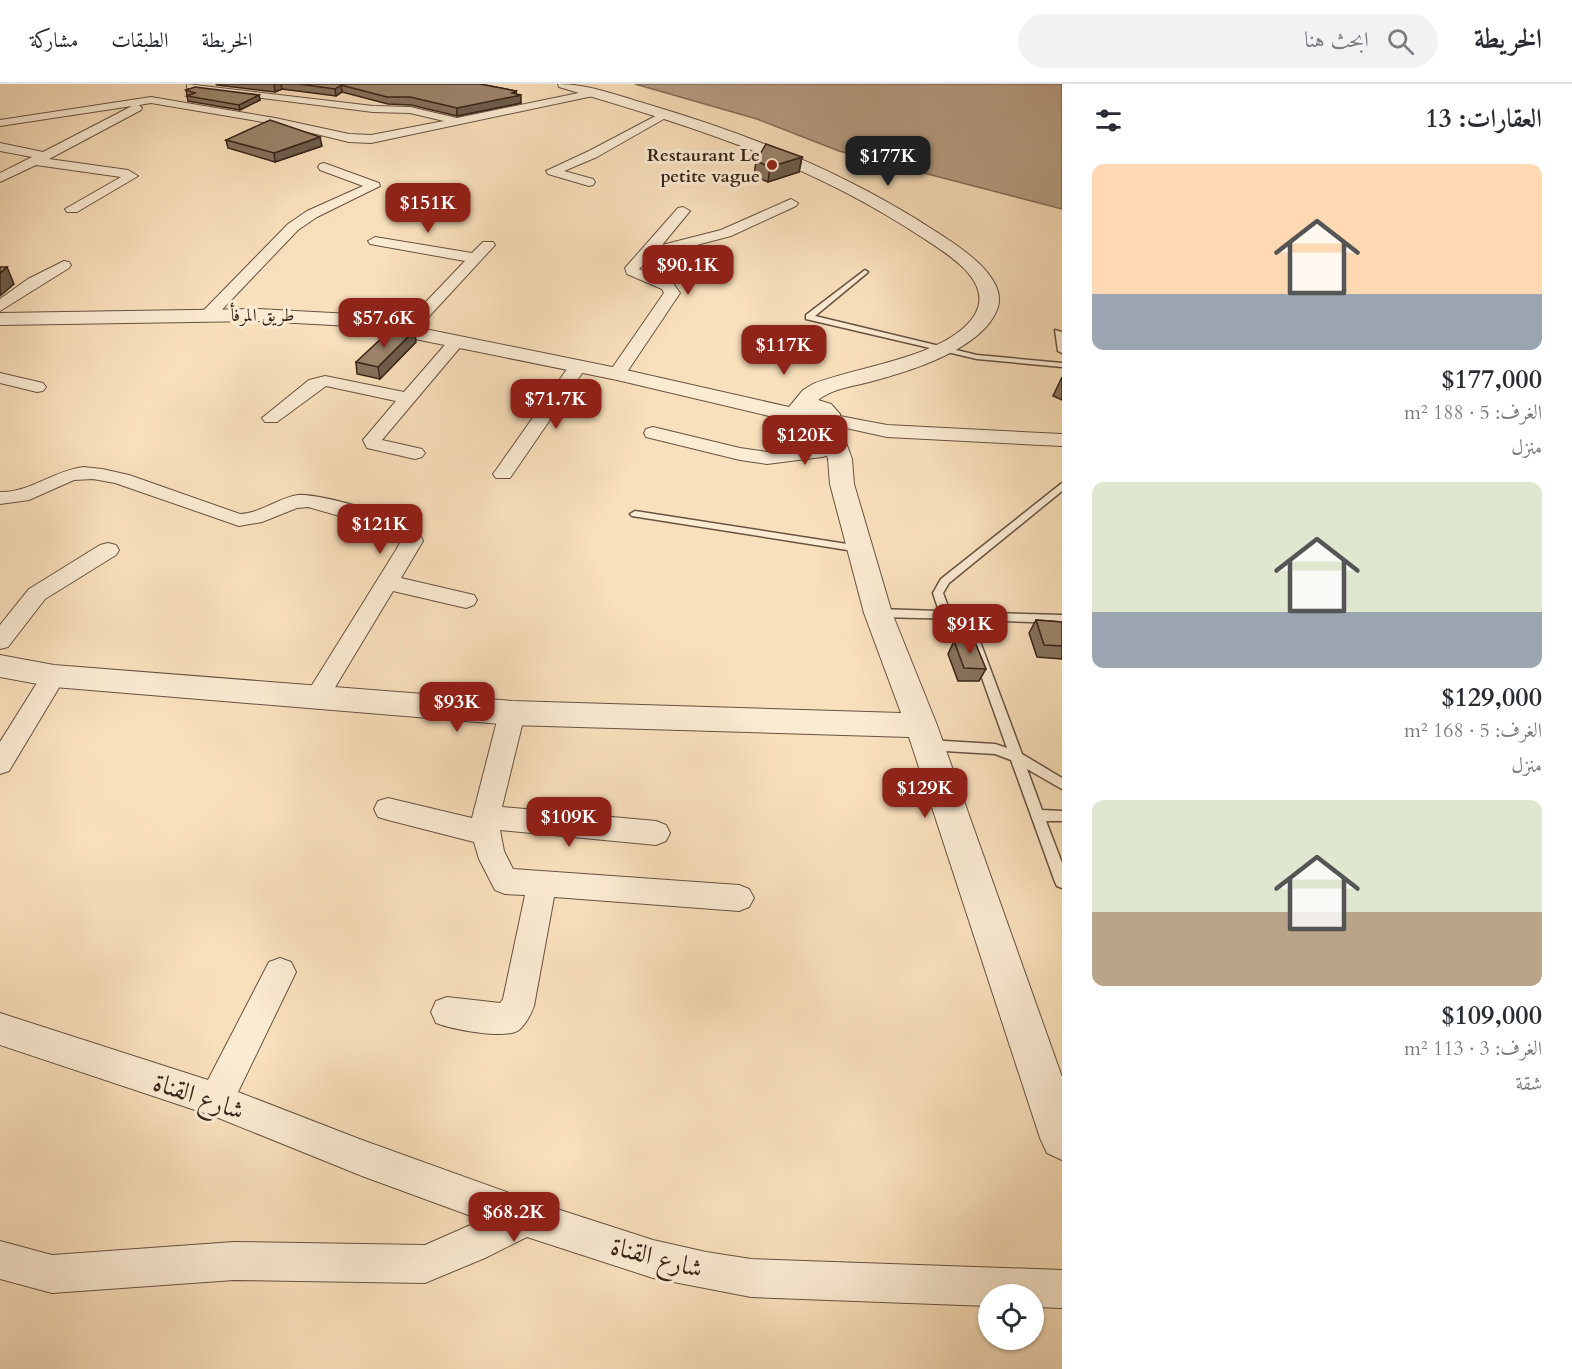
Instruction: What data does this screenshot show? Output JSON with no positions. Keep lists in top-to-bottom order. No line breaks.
{"streets":{"street":["طريق المرفأ","شارع القناة"]},"places":["Restaurant Le petite vague"],"page":{"header":"الخريطة","search":"ابحث هنا","nav":["الخريطة","الطبقات","مشاركة"],"heading":"العقارات: 13","price":["$177K","$151K","$90.1K","$57.6K","$117K","$71.7K","$120K","$121K","$91K","$93K","$129K","$109K","$68.2K"],"list":[{"name":"$177,000","note":"الغرف: 5 · 188 m² · منزل"},{"name":"$129,000","note":"الغرف: 5 · 168 m² · منزل"},{"name":"$109,000","note":"الغرف: 3 · 113 m² · شقة"}]}}
